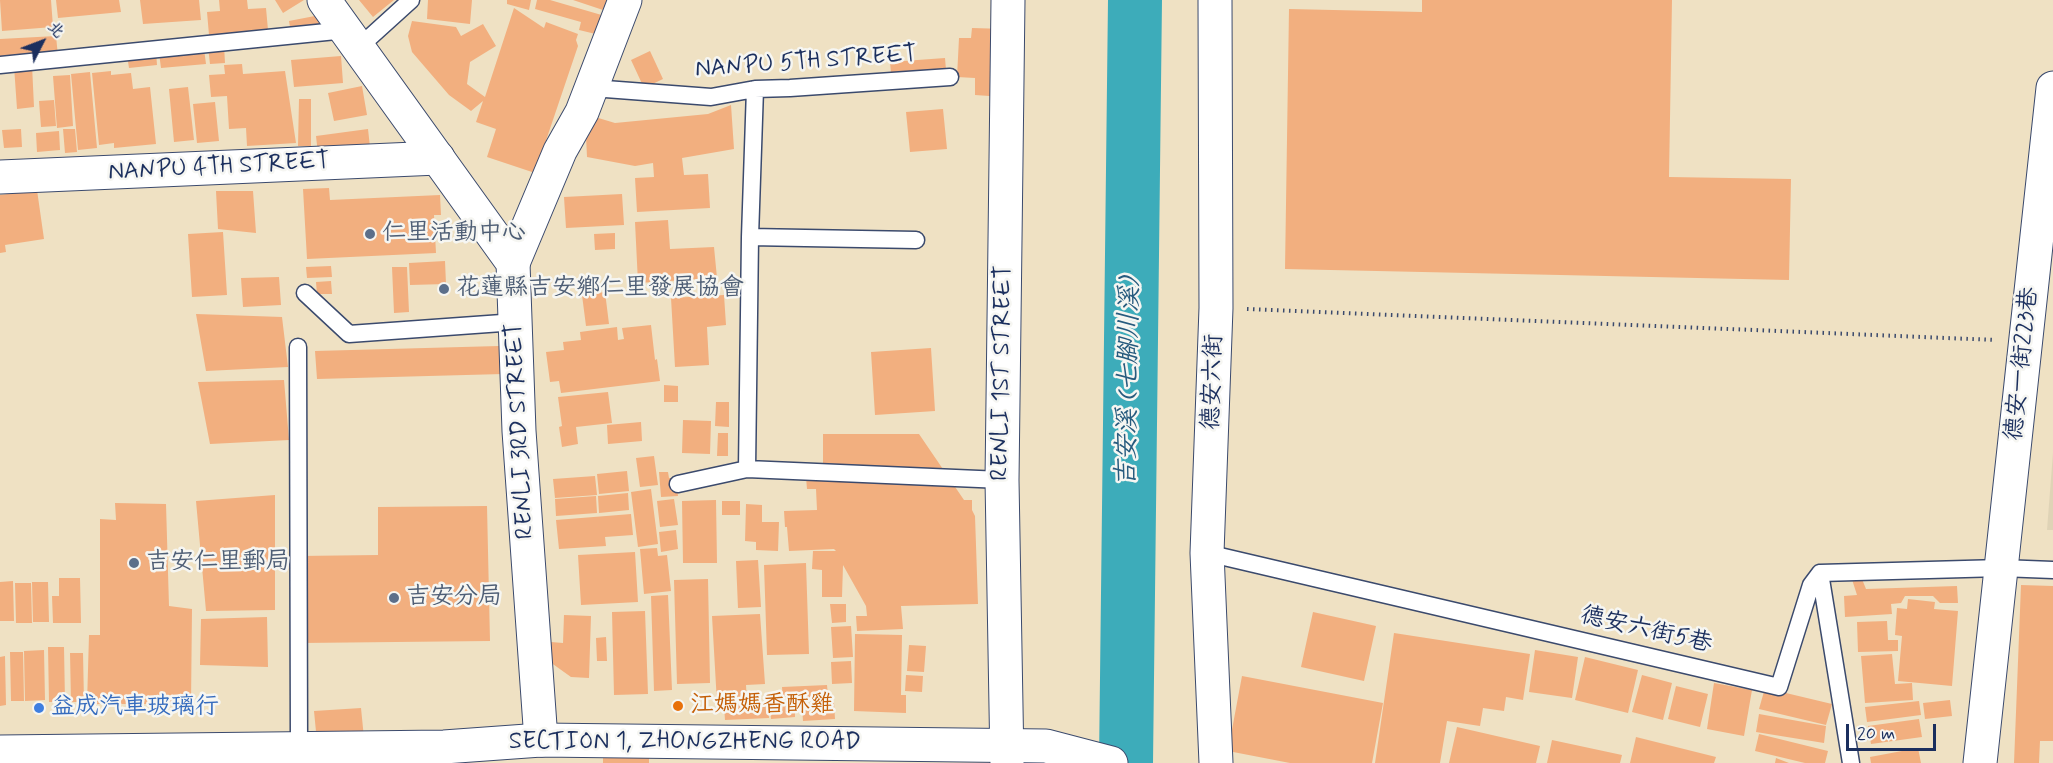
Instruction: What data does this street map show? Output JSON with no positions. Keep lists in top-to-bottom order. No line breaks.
{"streets":{"street":["NANPU 4TH STREET","德安一街223巷","RENLI 1ST STREET","德安六街","RENLI 3RD STREET","SECTION 1, ZHONGZHENG ROAD"],"lane":["NANPU 5TH STREET","德安六街5巷"]},"crossings":[["NANPU 5TH STREET","RENLI 3RD STREET"],["RENLI 1ST STREET","SECTION 1, ZHONGZHENG ROAD"],["德安六街","德安六街5巷"],["RENLI 3RD STREET","SECTION 1, ZHONGZHENG ROAD"]],"water":["吉安溪 (七腳川溪)"],"places":["仁里活動中心","花蓮縣吉安鄉仁里發展協會","吉安仁里郵局","吉安分局","江媽媽香酥雞","益成汽車玻璃行"],"scale_bar":"20 m","north":"top right"}
